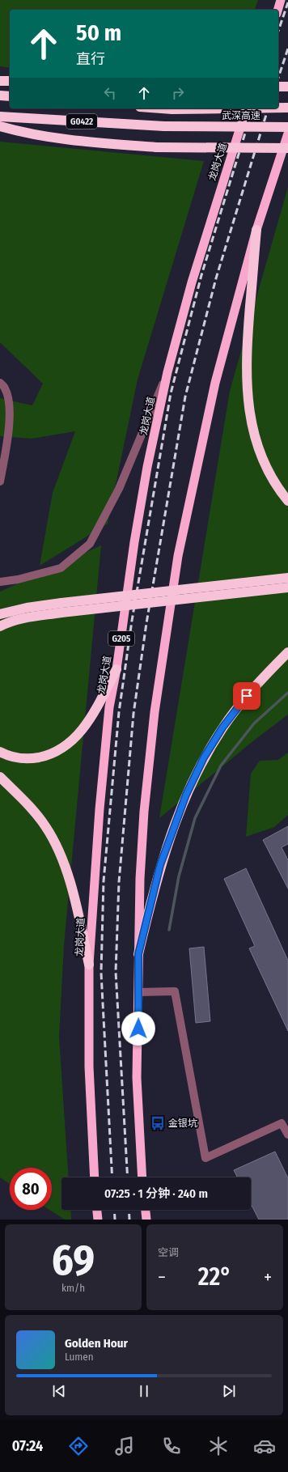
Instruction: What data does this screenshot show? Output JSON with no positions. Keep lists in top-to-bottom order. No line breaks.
{"streets":{"highway":["武深高速","G0422","龙岗大道","G205"]},"places":{"bus stop":["金银坑"]},"page":{"turn":["50 m","直行"],"limit":"80","trip":"07:25 · 1 分钟 · 240 m","tile":[["69","km/h"],"空调"],"heat":["−","22°","+"],"song":["Golden Hour","Lumen"],"tabs":"07:24"}}
